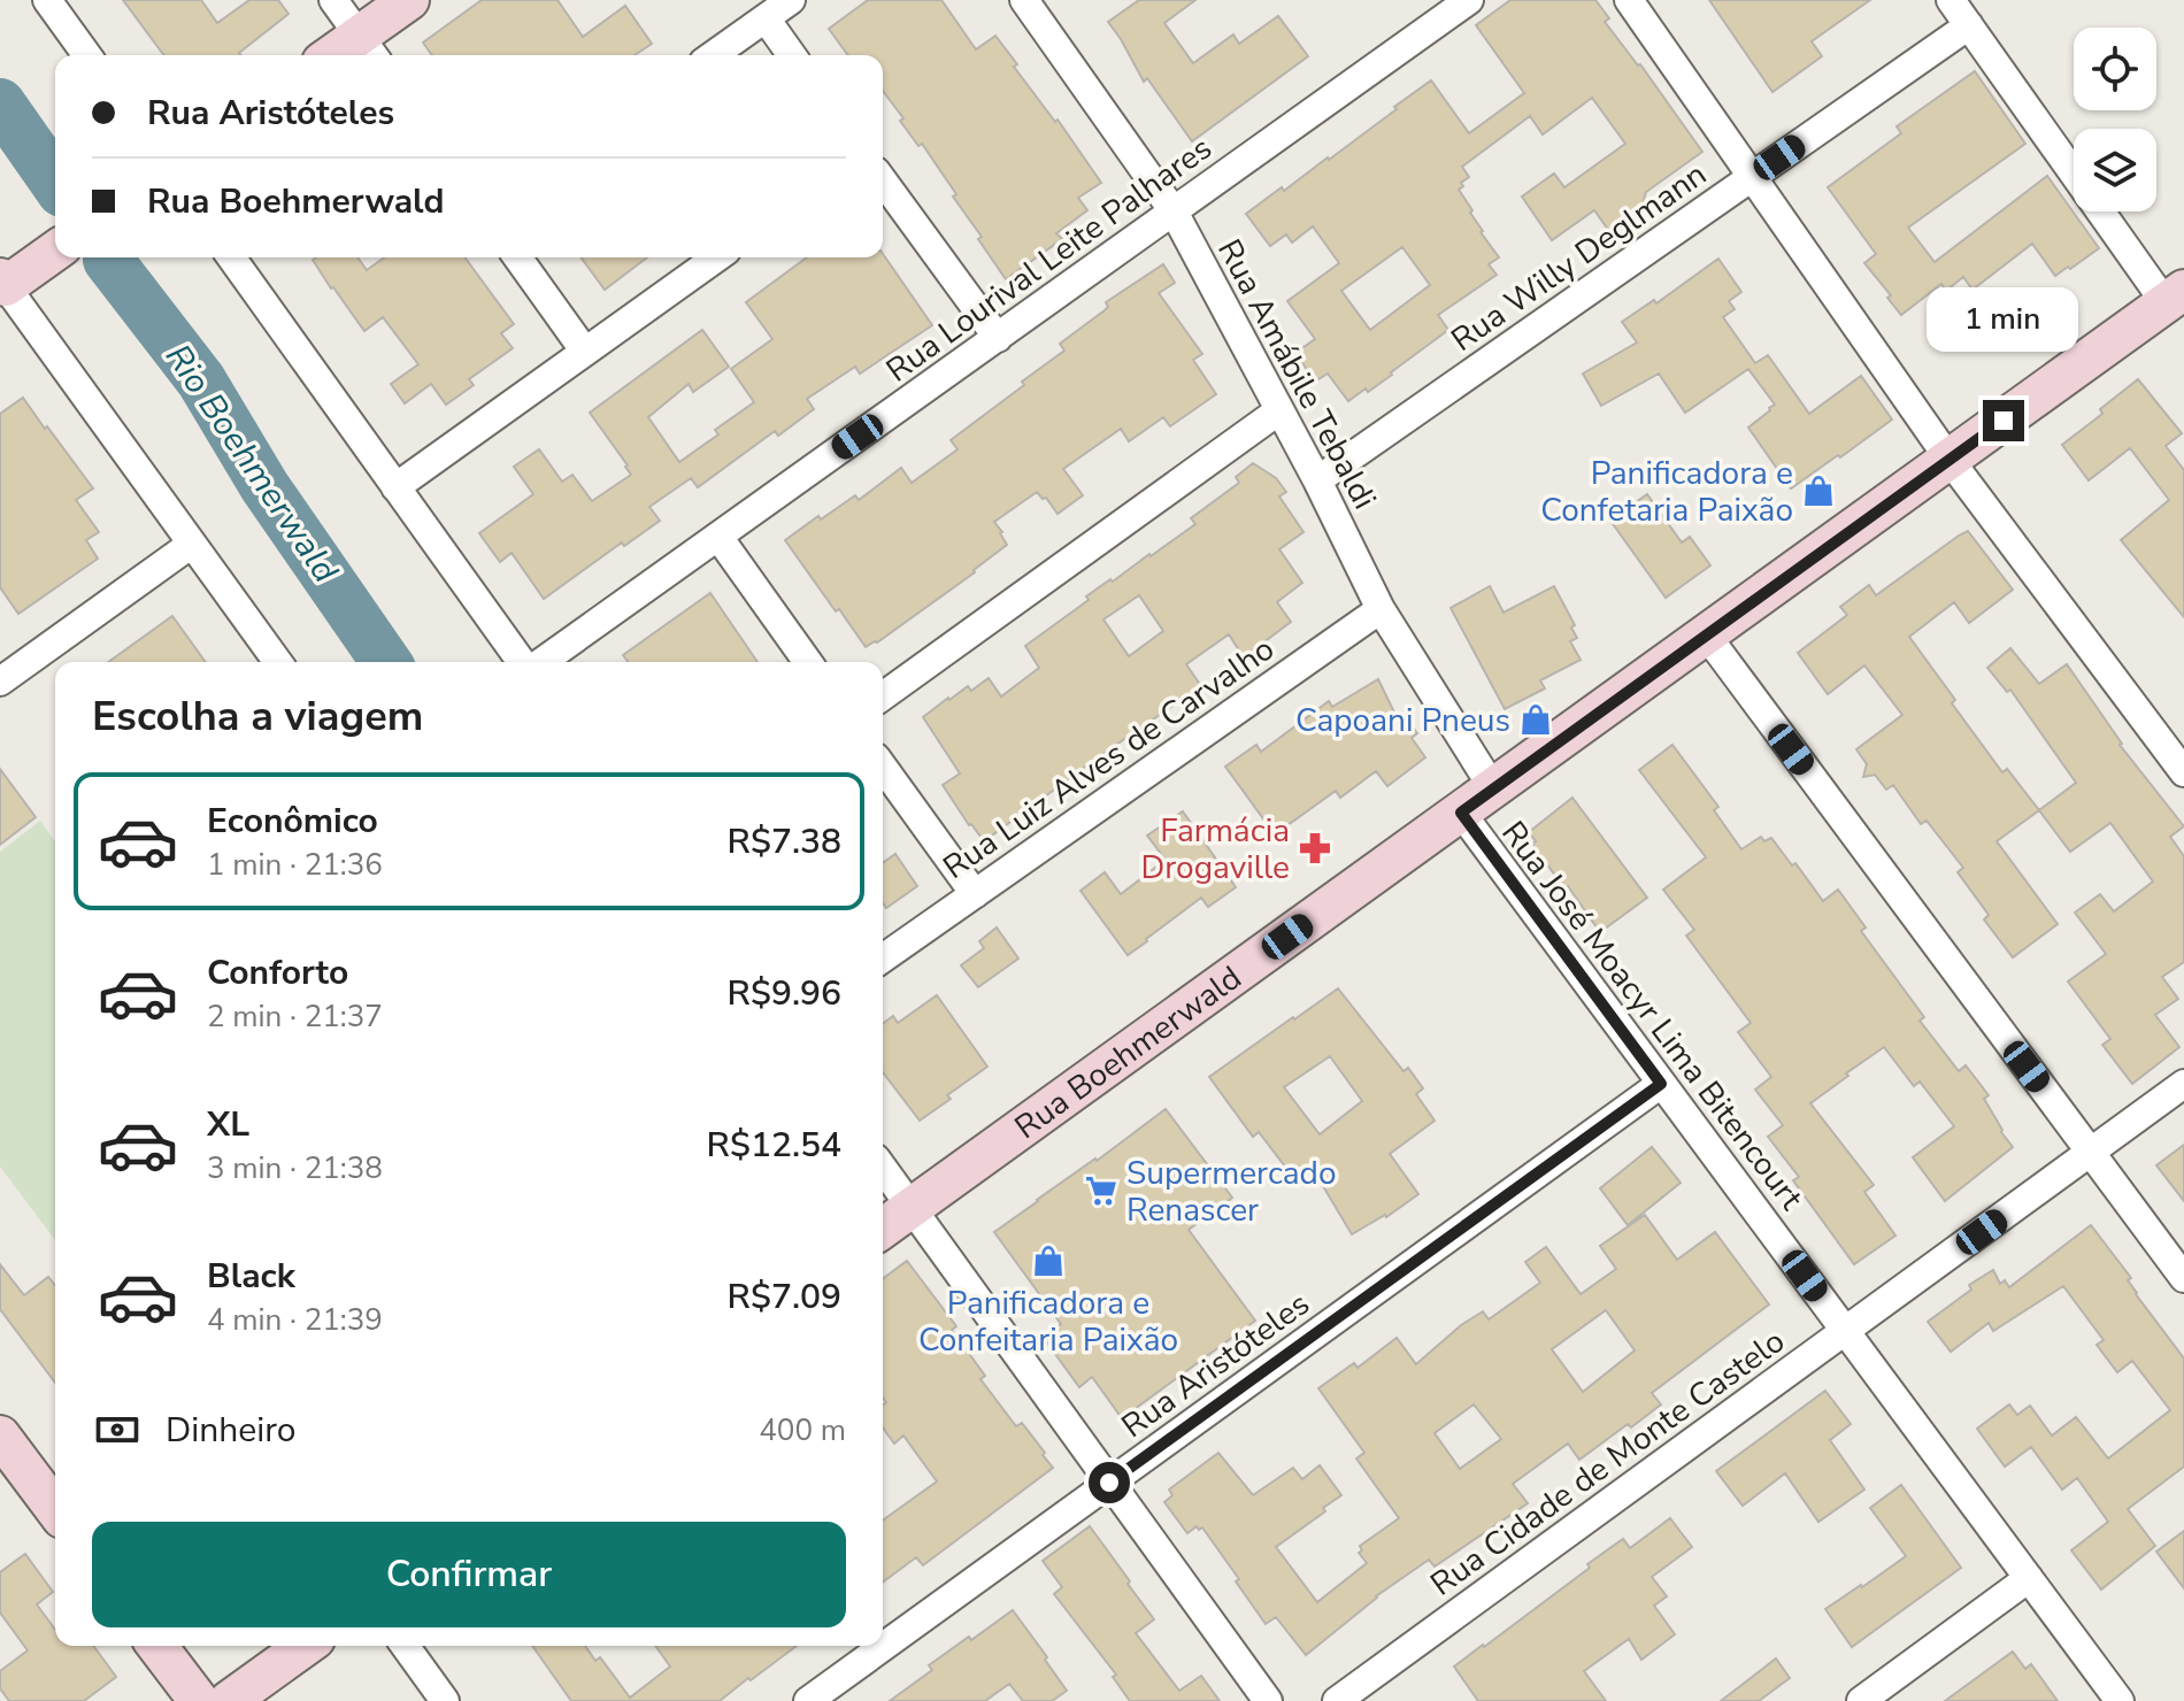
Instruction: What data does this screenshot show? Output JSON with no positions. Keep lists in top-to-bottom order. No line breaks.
{"streets":{"main road":["Rua Boehmerwald"],"street":["Rua Willy Deglmann","Rua Lourival Leite Palhares","Rua Amábile Tebaldi","Rua Luiz Alves de Carvalho","Rua José Moacyr Lima Bitencourt","Rua Aristóteles","Rua Cidade de Monte Castelo"]},"crossings":[["Rua Willy Deglmann","Rua Amábile Tebaldi"],["Rua Lourival Leite Palhares","Rua Amábile Tebaldi"],["Rua Amábile Tebaldi","Rua Luiz Alves de Carvalho"],["Rua Amábile Tebaldi","Rua Boehmerwald"],["Rua José Moacyr Lima Bitencourt","Rua Boehmerwald"],["Rua José Moacyr Lima Bitencourt","Rua Aristóteles"],["Rua José Moacyr Lima Bitencourt","Rua Cidade de Monte Castelo"]],"water":["Rio Boehmerwald"],"places":{"shop":["Panificadora e Confetaria Paixão","Capoani Pneus","Panificadora e Confeitaria Paixão"],"pharmacy":["Farmácia Drogaville"],"supermarket":["Supermercado Renascer"]},"page":{"banner":["Rua Aristóteles","Rua Boehmerwald"],"bubble":"1 min","heading":"Escolha a viagem","list":[{"name":"Econômico","note":"1 min · 21:36","value":"R$7.38"},{"name":"Conforto","note":"2 min · 21:37","value":"R$9.96"},{"name":"XL","note":"3 min · 21:38","value":"R$12.54"},{"name":"Black","note":"4 min · 21:39","value":"R$7.09"}],"pay":["Dinheiro","400 m"],"buttons":"Confirmar"}}
